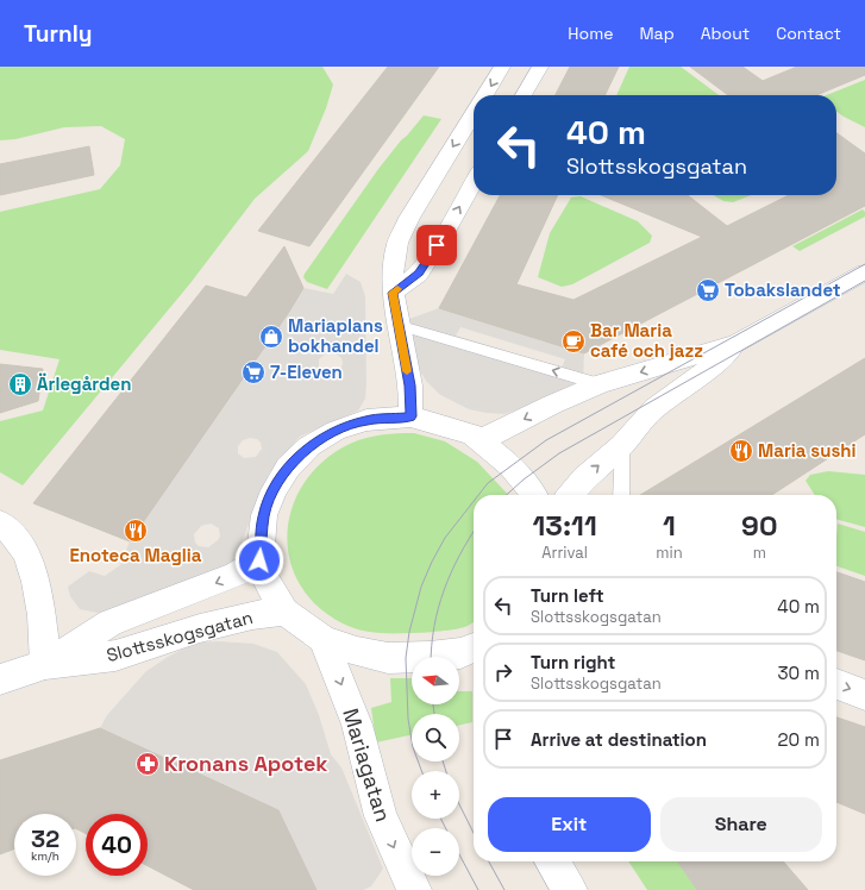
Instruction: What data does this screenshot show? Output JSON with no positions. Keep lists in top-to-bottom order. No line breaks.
{"streets":{"street":["Slottsskogsgatan","Mariagatan"]},"one_way":["Mariagatan"],"places":{"supermarket":["Tobakslandet","7-Eleven"],"shop":["Mariaplans bokhandel"],"cafe":["Bar Maria café och jazz"],"building":["Ärlegården"],"restaurant":["Maria sushi","Enoteca Maglia"],"pharmacy":["Kronans Apotek"]},"north":"left","page":{"header":"Turnly","nav":["Home","Map","About","Contact"],"turn":["40 m","Slottsskogsgatan"],"eta":["13:11","Arrival","1","min","90","m"],"list":[{"name":"Turn left","note":"Slottsskogsgatan","value":"40 m"},{"name":"Turn right","note":"Slottsskogsgatan","value":"30 m"},{"name":"Arrive at destination","value":"20 m"}],"map_buttons":["+","−"],"buttons":["Exit","Share"],"speed":"32 km/h","limit":"40"}}
